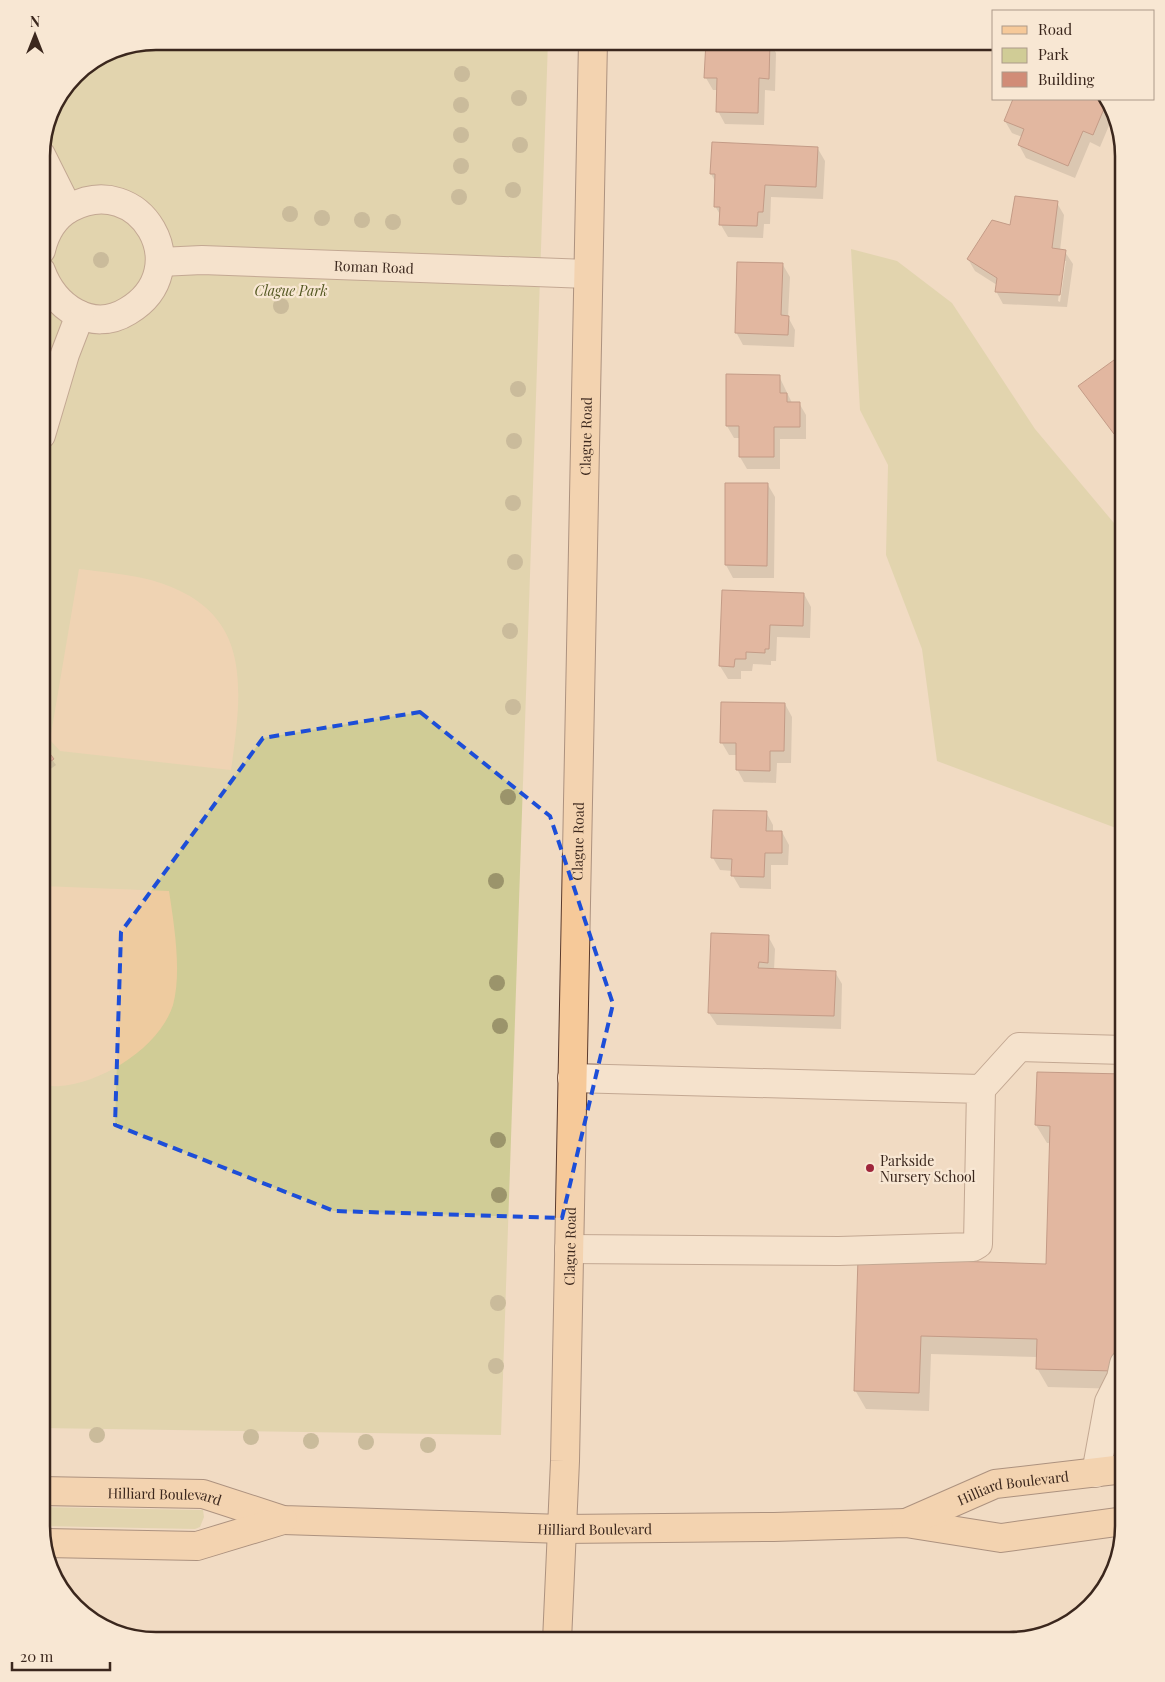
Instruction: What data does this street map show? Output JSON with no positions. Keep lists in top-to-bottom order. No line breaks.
{"streets":{"main road":["Clague Road","Hilliard Boulevard"],"lane":["Roman Road"]},"crossings":[["Roman Road","Clague Road"],["Clague Road","Hilliard Boulevard"]],"parks":["Clague Park"],"places":["Parkside Nursery School"],"legend":["Road","Park","Building"],"scale_bar":"20 m","north":"top"}
